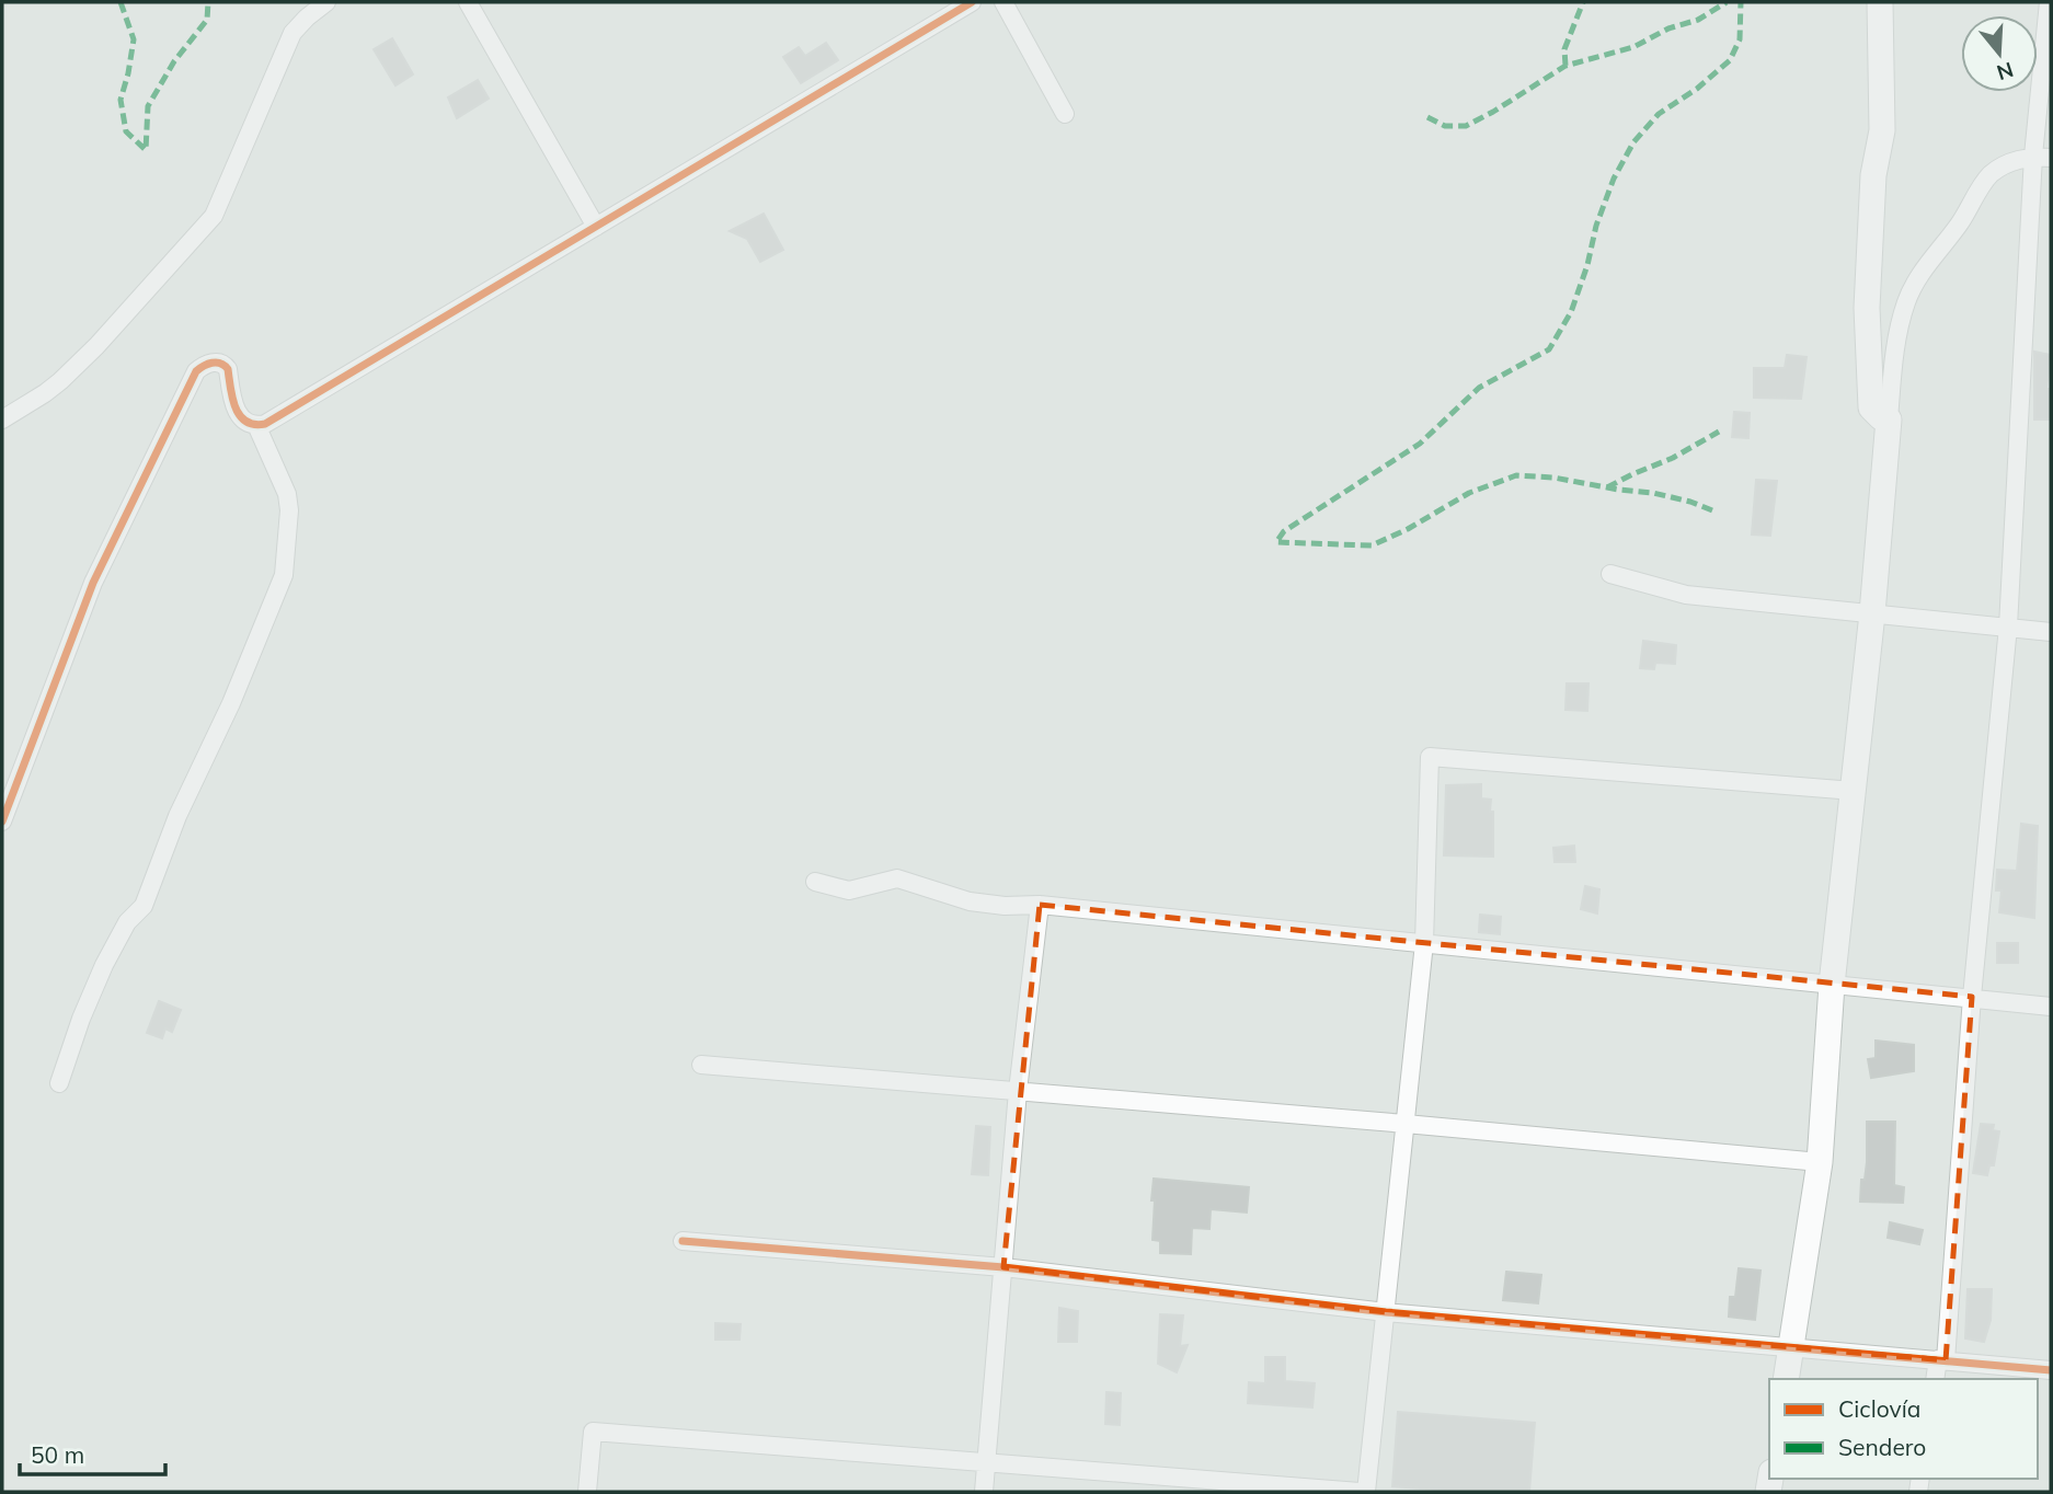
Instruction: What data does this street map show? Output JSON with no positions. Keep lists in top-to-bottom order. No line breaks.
{"legend":["Ciclovía","Sendero"],"scale_bar":"50 m","north":"bottom"}
